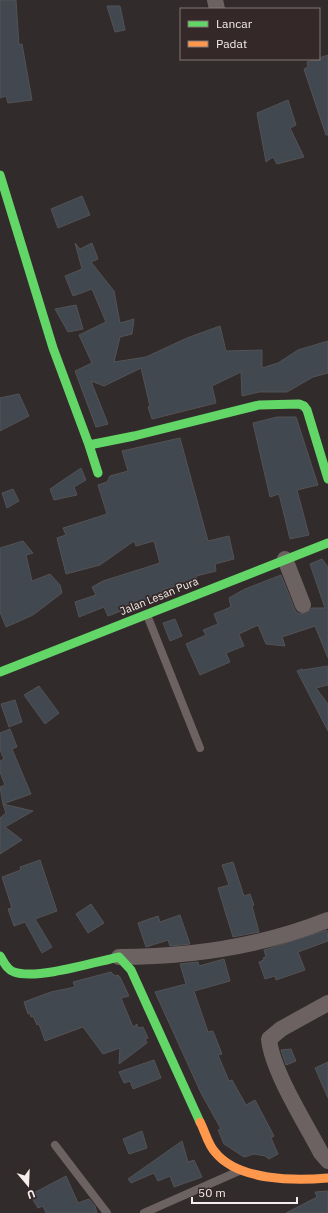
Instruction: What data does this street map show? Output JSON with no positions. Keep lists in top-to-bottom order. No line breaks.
{"streets":{"street":["Jalan Lesan Pura"]},"legend":["Lancar","Padat"],"scale_bar":"50 m","north":"bottom"}
